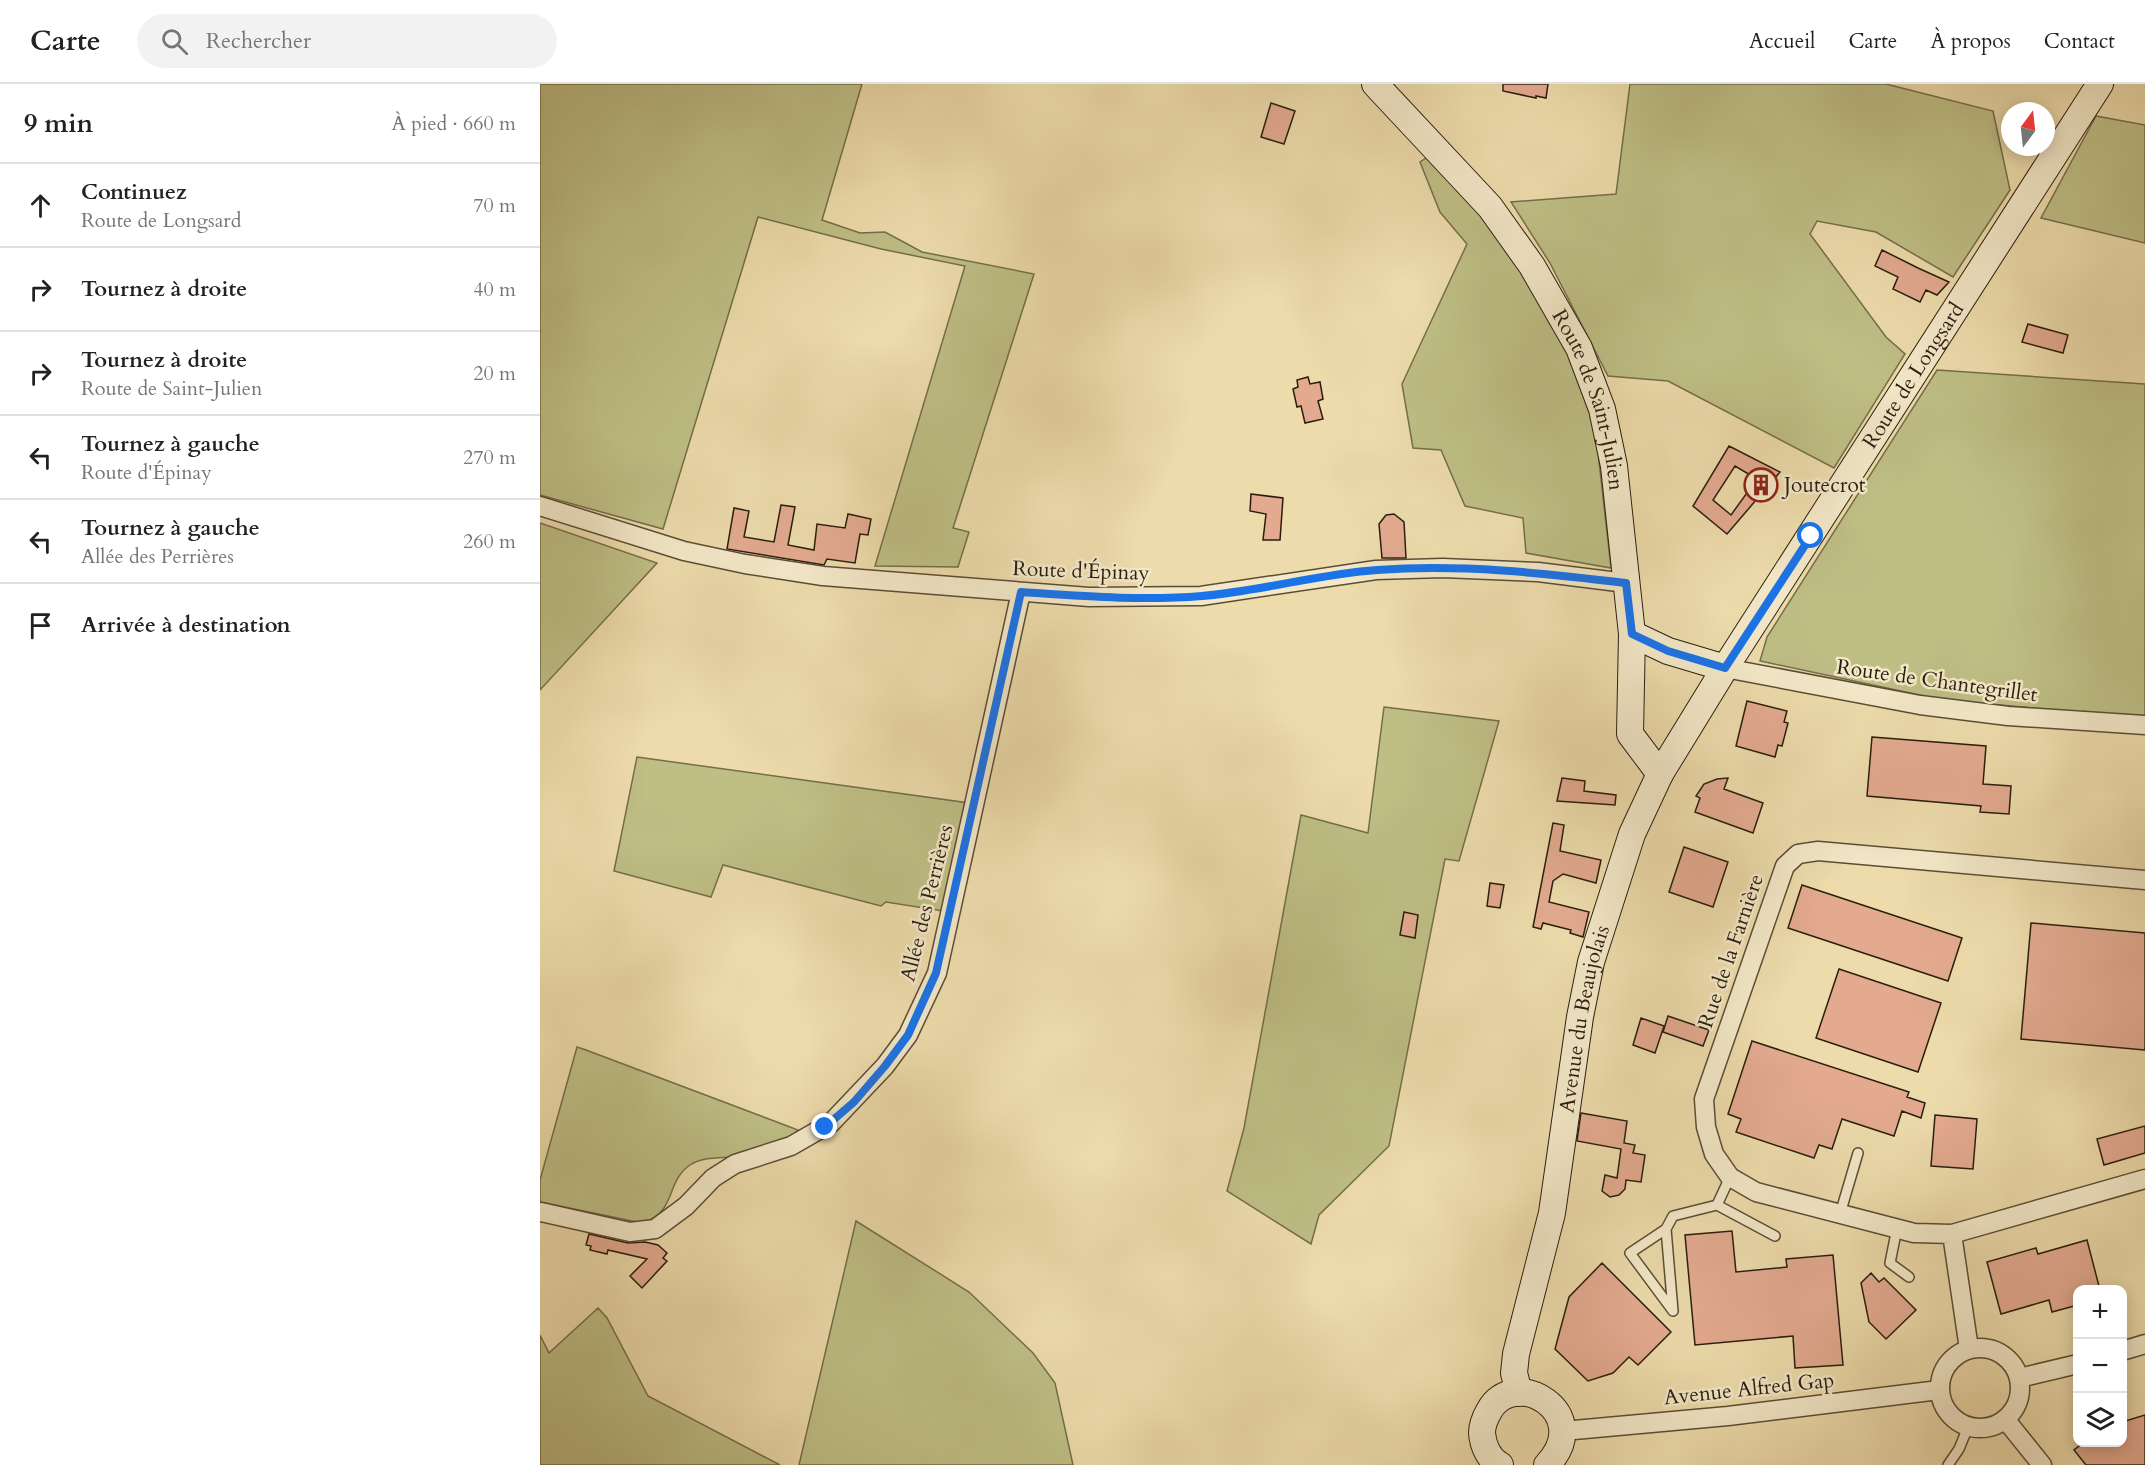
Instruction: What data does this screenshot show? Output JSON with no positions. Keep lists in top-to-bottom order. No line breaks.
{"streets":{"main road":["Route de Longsard","Route de Saint-Julien","Avenue du Beaujolais"],"street":["Route d'Épinay","Route de Chantegrillet","Allée des Perrières","Rue de la Farnière","Avenue Alfred Gap"]},"crossings":[["Route de Longsard","Route de Chantegrillet"],["Route de Longsard","Avenue du Beaujolais"],["Route de Saint-Julien","Route d'Épinay"],["Route de Saint-Julien","Avenue du Beaujolais"],["Route d'Épinay","Allée des Perrières"],["Route de Chantegrillet","Avenue du Beaujolais"]],"places":{"building":["Joutecrot"]},"north":"top","page":{"header":"Carte","search":"Rechercher","nav":["Accueil","Carte","À propos","Contact"],"heading":["9 min","À pied · 660 m"],"list":[["Continuez","Route de Longsard","70 m"],["Tournez à droite","40 m"],["Tournez à droite","Route de Saint-Julien","20 m"],["Tournez à gauche","Route d'Épinay","270 m"],["Tournez à gauche","Allée des Perrières","260 m"],"Arrivée à destination"],"map_buttons":["+","−"]}}
